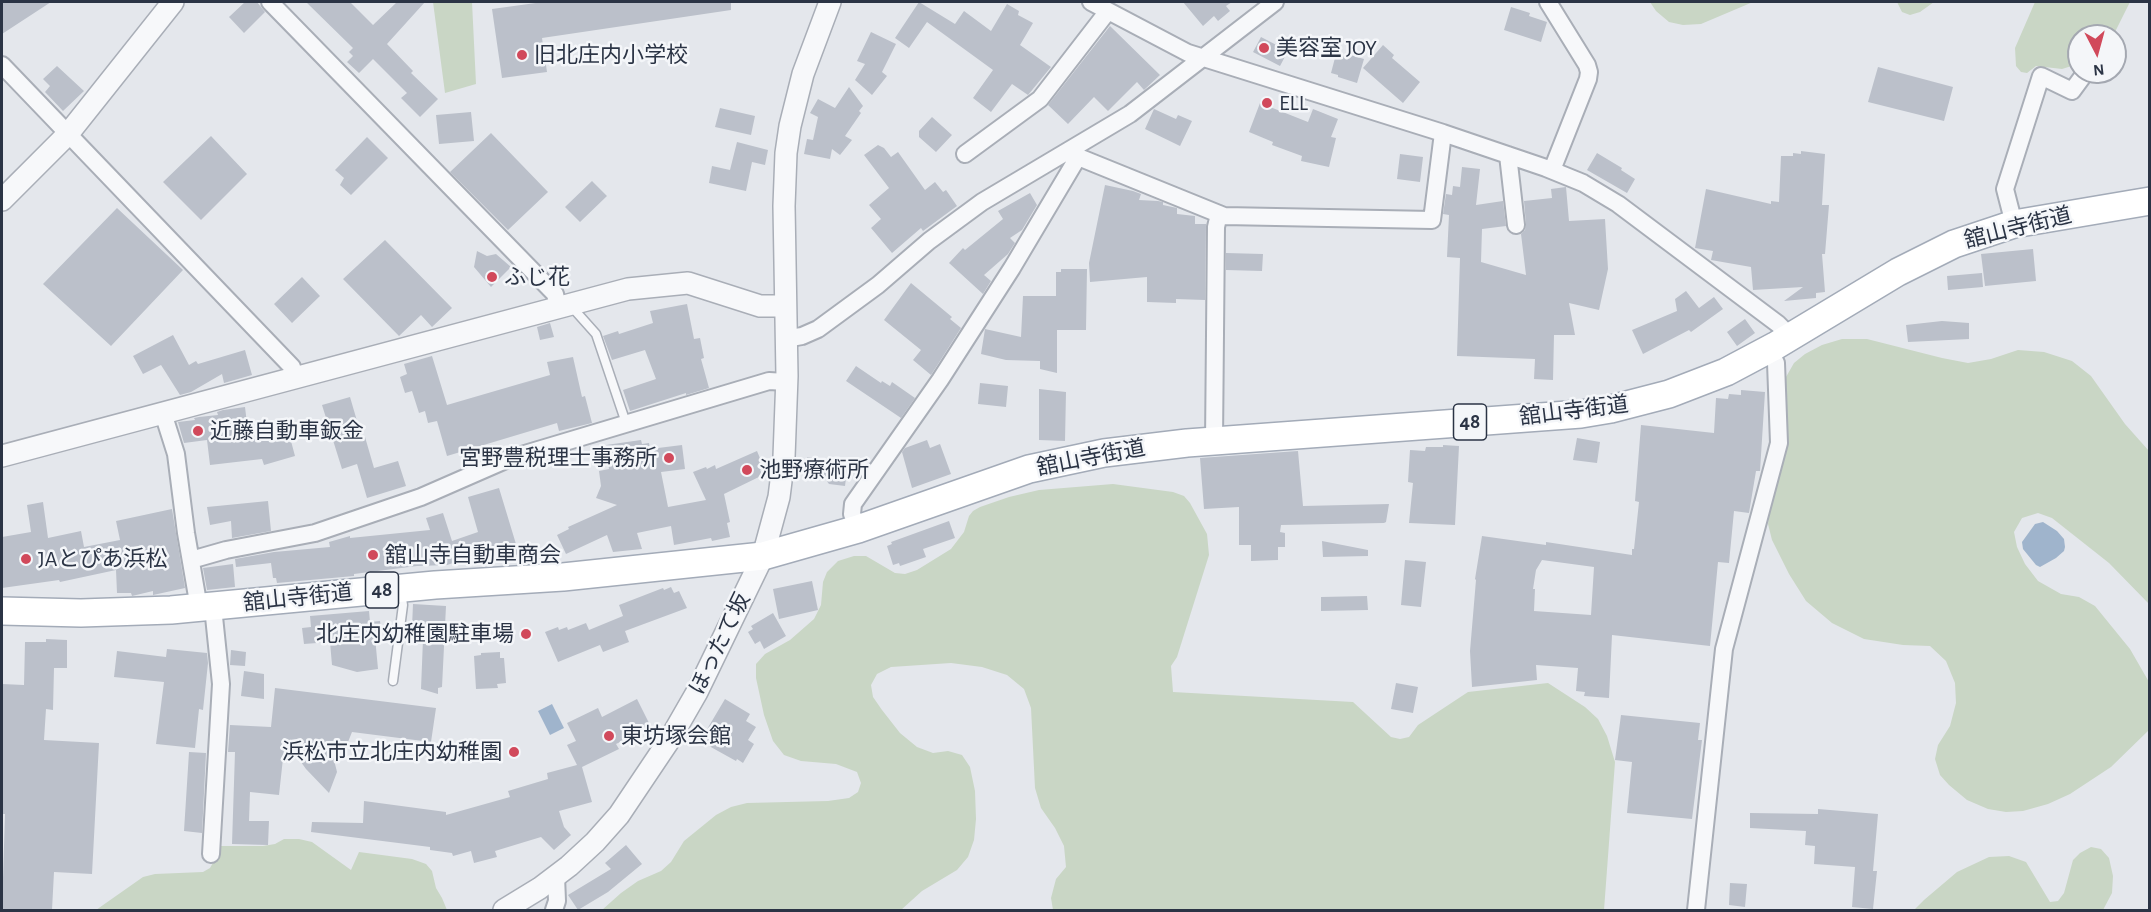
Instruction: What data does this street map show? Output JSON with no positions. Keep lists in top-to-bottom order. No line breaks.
{"streets":{"main road":["舘山寺街道","48"],"street":["ほったて坂"]},"crossings":[["舘山寺街道","ほったて坂"]],"places":["美容室 JOY","旧北庄内小学校","ELL","ふじ花","近藤自動車鈑金","宮野豊税理士事務所","池野療術所","舘山寺自動車商会","JAとぴあ浜松","北庄内幼稚園駐車場","東坊塚会館","浜松市立北庄内幼稚園"],"north":"bottom"}
